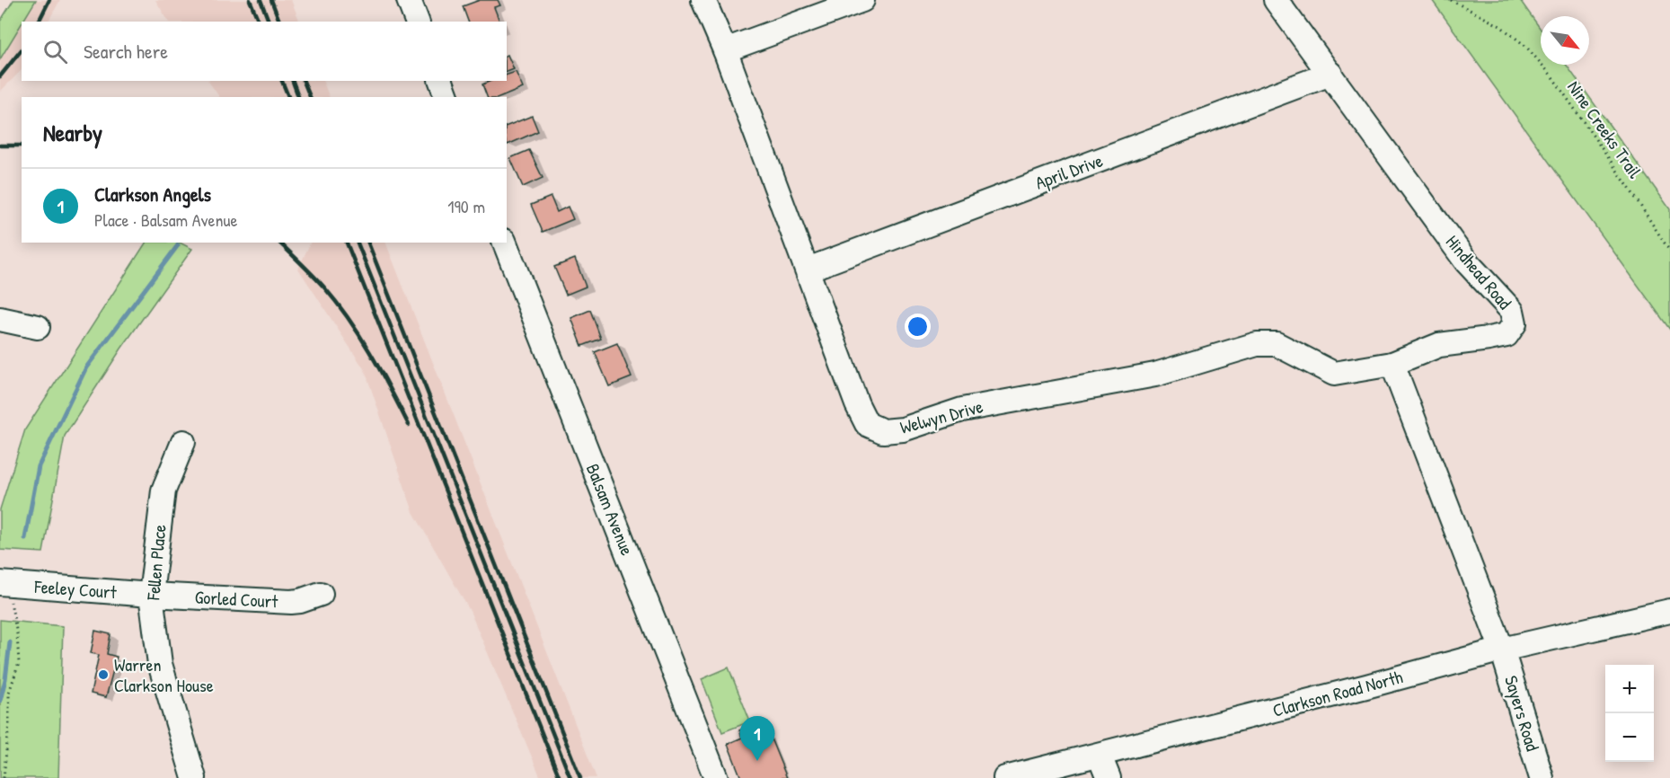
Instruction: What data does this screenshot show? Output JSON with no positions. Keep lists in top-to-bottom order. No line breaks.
{"streets":{"street":["April Drive","Hindhead Road","Welwyn Drive","Balsam Avenue","Fellen Place","Feeley Court","Gorled Court","Clarkson Road North","Sayers Road"],"path":["Nine Creeks Trail"]},"crossings":[["April Drive","Hindhead Road"],["April Drive","Welwyn Drive"],["Hindhead Road","Welwyn Drive"],["Fellen Place","Feeley Court"],["Fellen Place","Gorled Court"],["Feeley Court","Gorled Court"],["Clarkson Road North","Sayers Road"]],"places":["Warren Clarkson House"],"north":"bottom right","page":{"search":"Search here","heading":"Nearby","list":[{"mark":"1","name":"Clarkson Angels","note":"Place · Balsam Avenue","value":"190 m"}],"map_buttons":["+","−"],"pins":"1"}}
